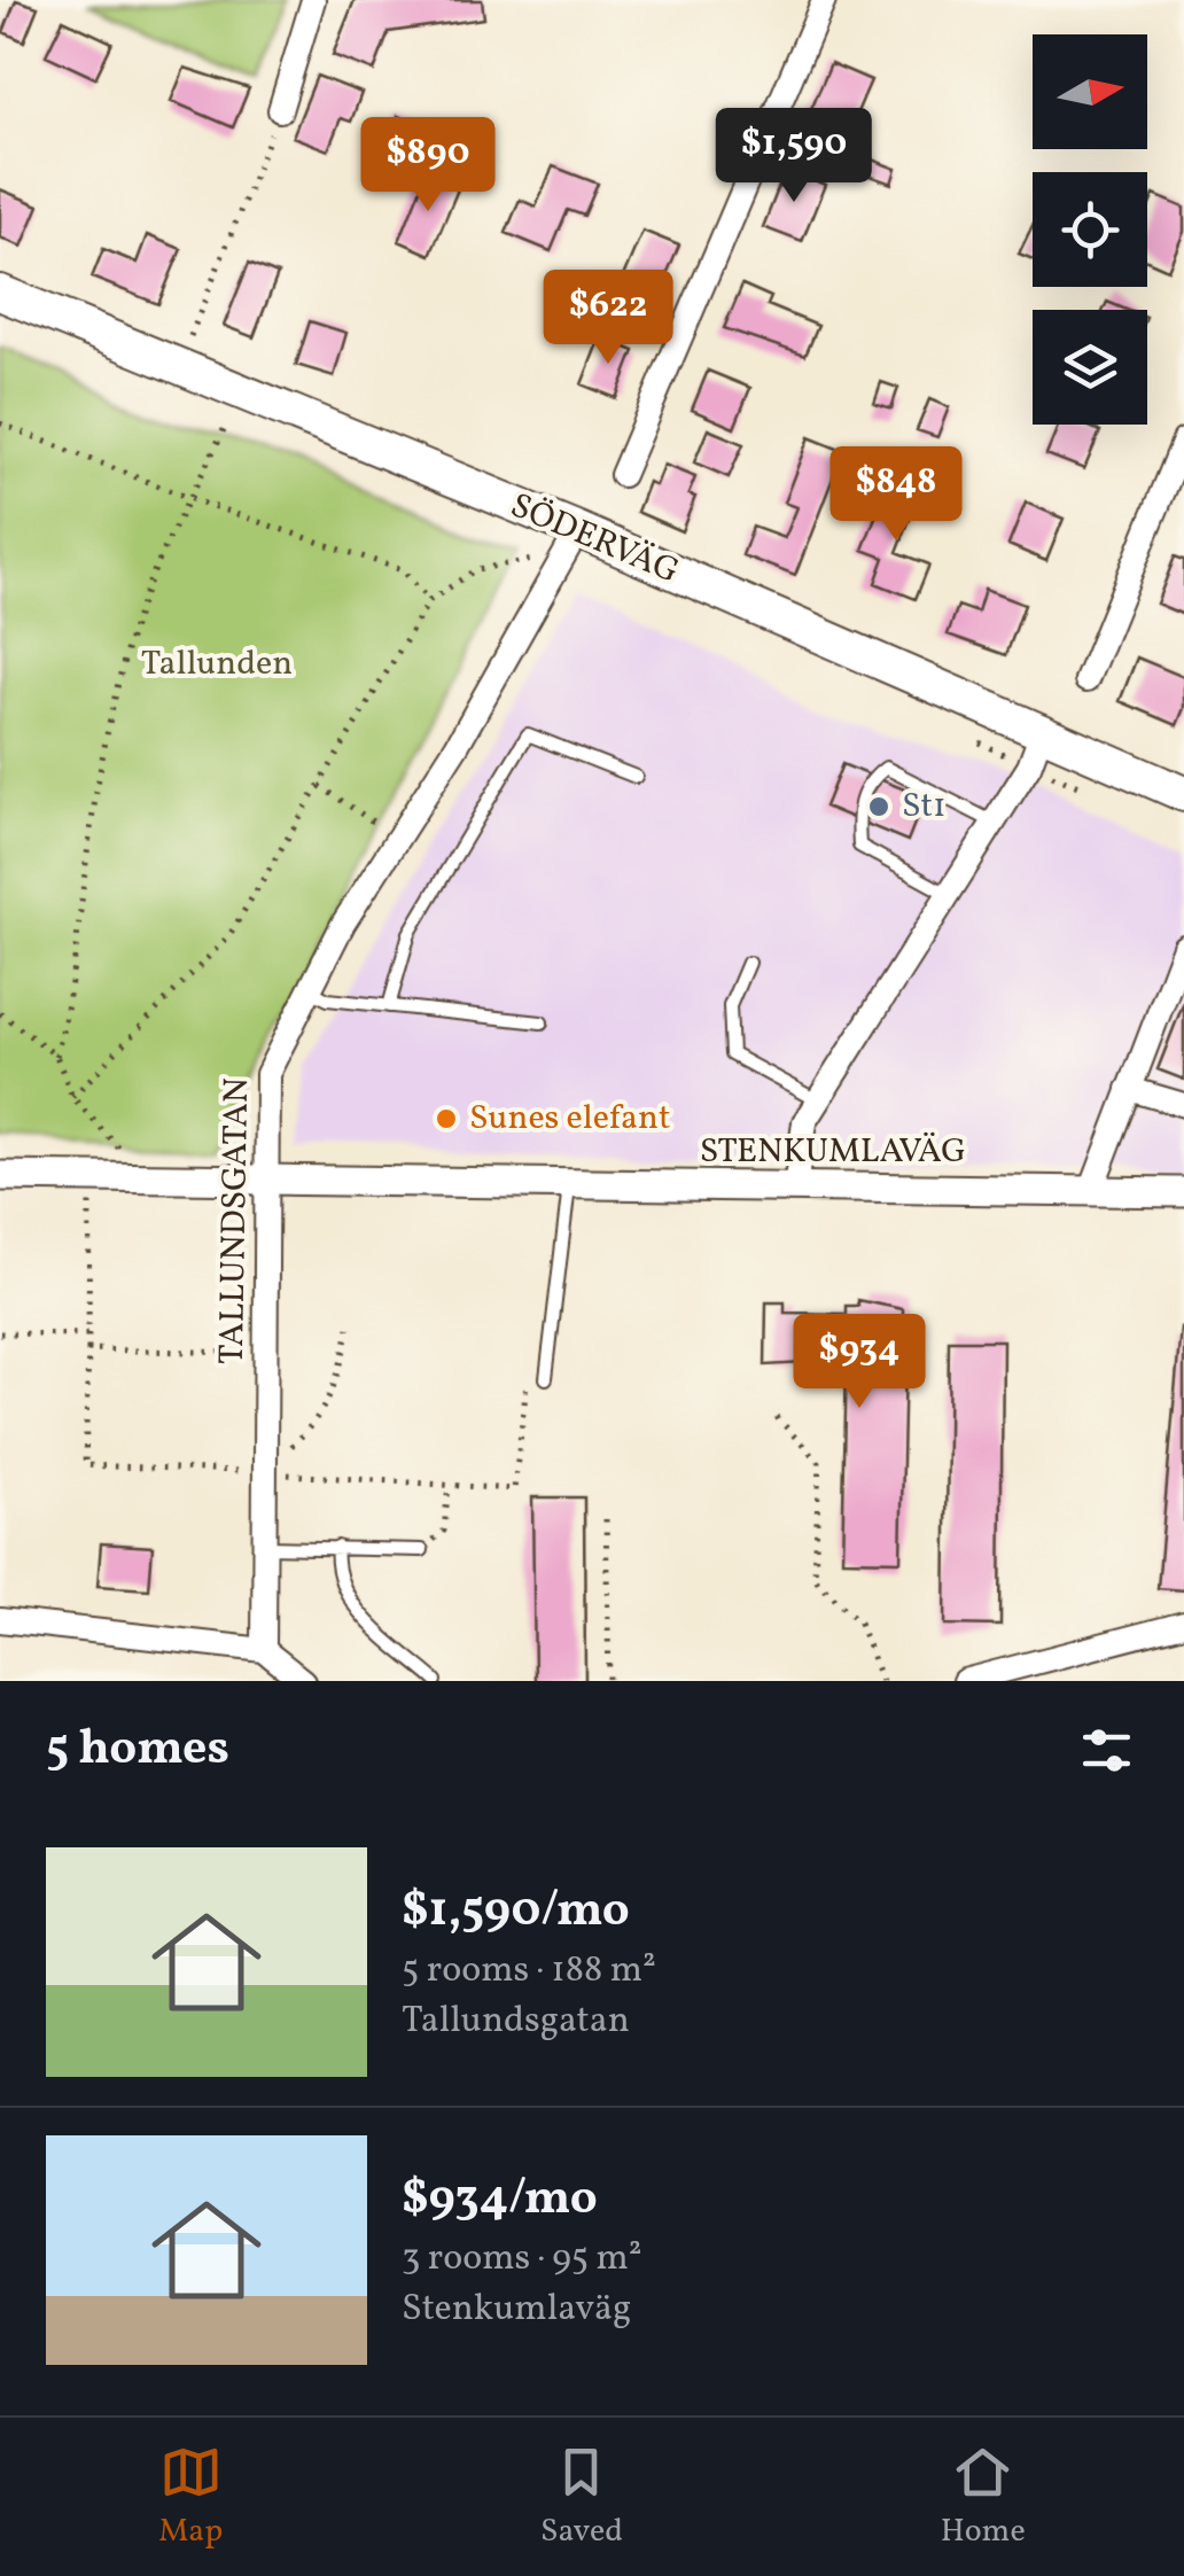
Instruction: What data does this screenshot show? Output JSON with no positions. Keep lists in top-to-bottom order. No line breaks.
{"streets":{"main road":["SÖDERVÄG"],"street":["STENKUMLAVÄG","TALLUNDSGATAN"]},"crossings":[["SÖDERVÄG","TALLUNDSGATAN"],["STENKUMLAVÄG","TALLUNDSGATAN"]],"parks":["Tallunden"],"places":["St1","Sunes elefant"],"north":"right","page":{"price":["$1,590","$890","$622","$848","$934"],"heading":"5 homes","list":[{"name":"$1,590/mo","note":"5 rooms · 188 m² · Tallundsgatan"},{"name":"$934/mo","note":"3 rooms · 95 m² · Stenkumlaväg"}],"tabs":["Map","Saved","Home"]}}
